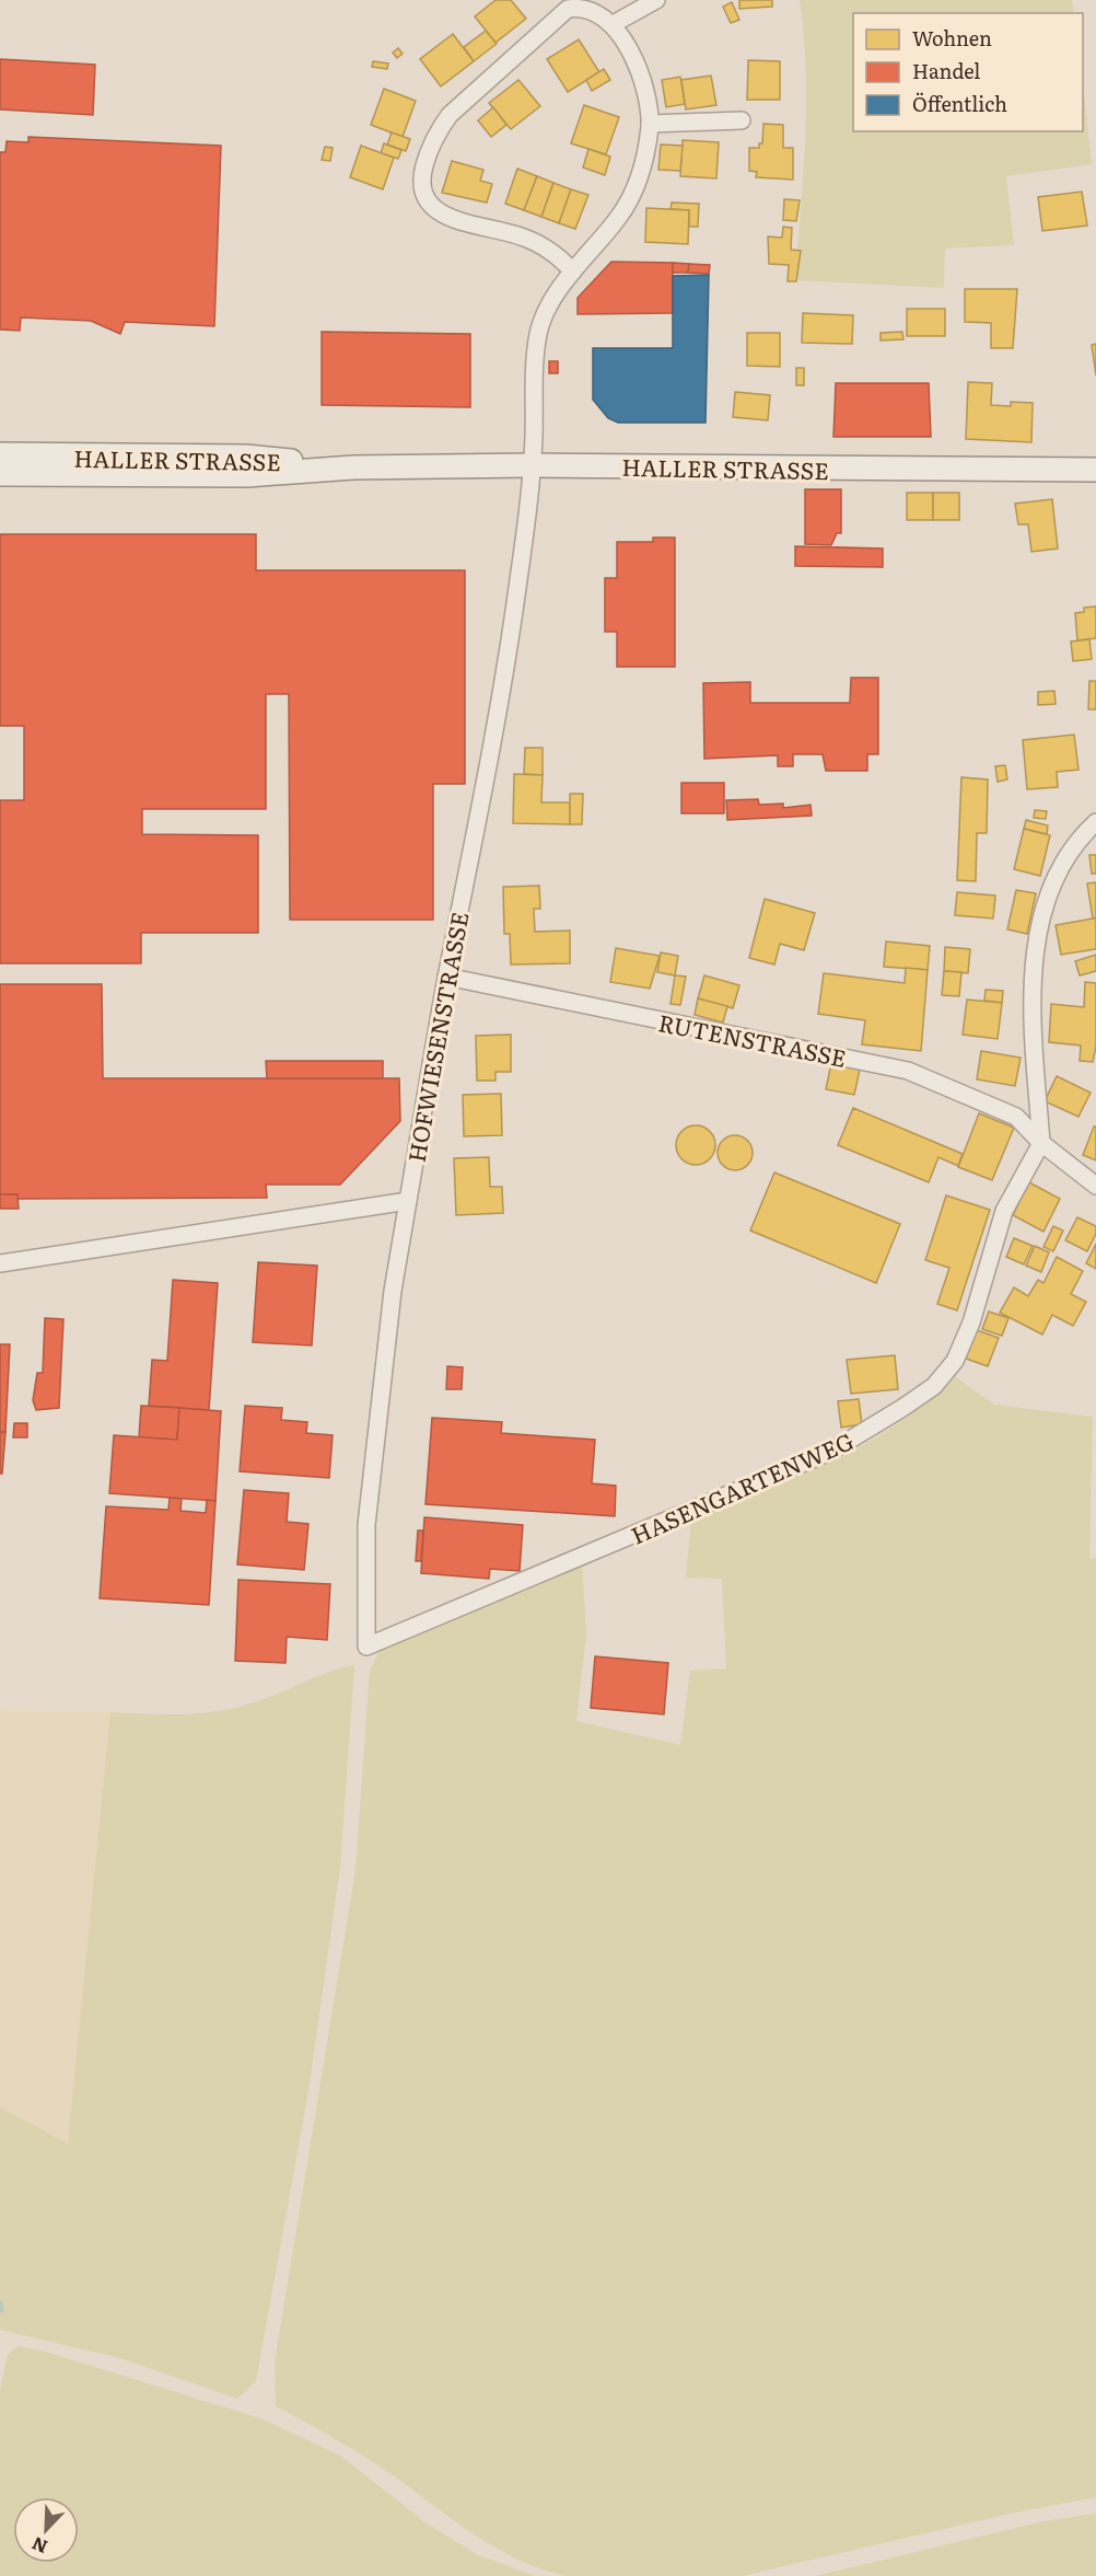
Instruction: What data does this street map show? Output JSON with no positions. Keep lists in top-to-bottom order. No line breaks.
{"streets":{"main road":["HALLER STRASSE"],"street":["HOFWIESENSTRASSE","RUTENSTRASSE","HASENGARTENWEG"]},"crossings":[["HALLER STRASSE","HOFWIESENSTRASSE"],["HOFWIESENSTRASSE","RUTENSTRASSE"],["HOFWIESENSTRASSE","HASENGARTENWEG"],["RUTENSTRASSE","HASENGARTENWEG"]],"legend":["Wohnen","Handel","Öffentlich"],"north":"bottom left"}
